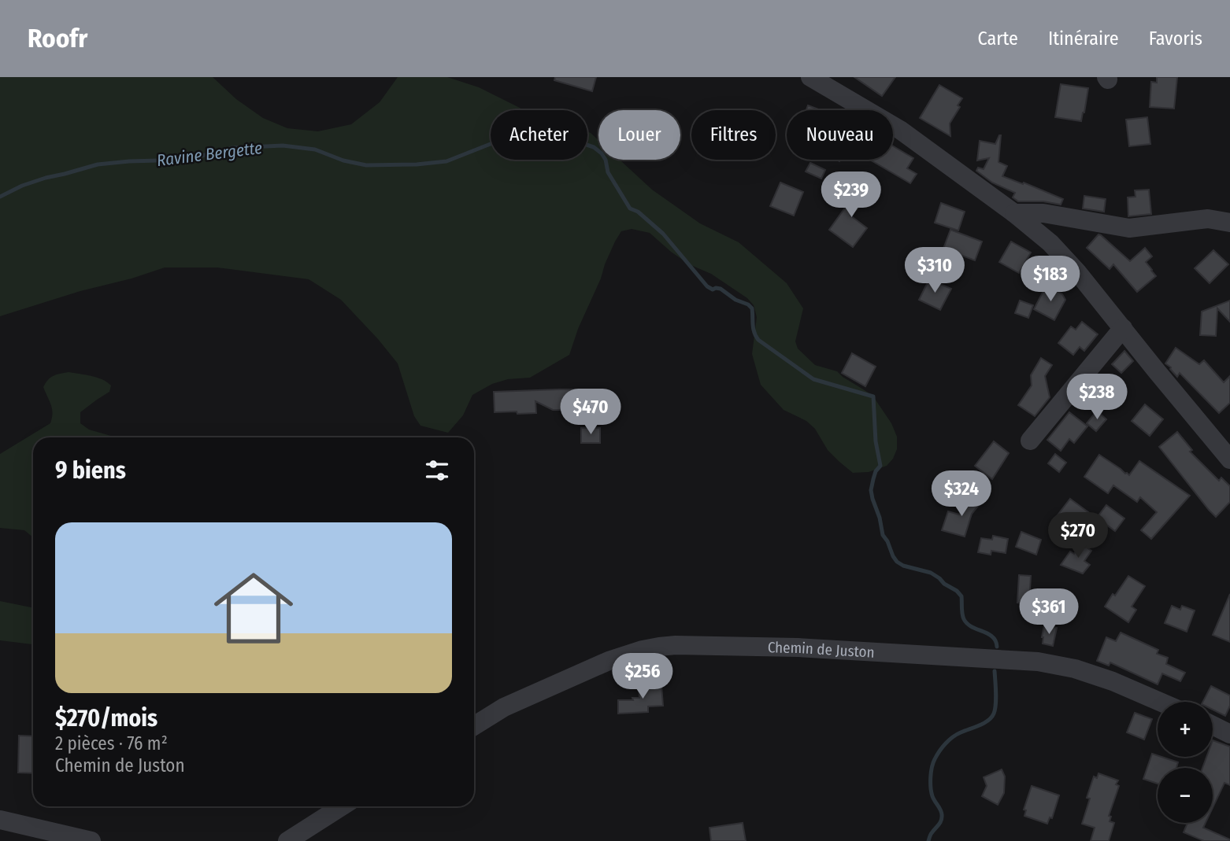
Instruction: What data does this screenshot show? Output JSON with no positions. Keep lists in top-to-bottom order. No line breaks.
{"streets":{"street":["Chemin de Juston"]},"water":["Ravine Bergette"],"page":{"header":"Roofr","nav":["Carte","Itinéraire","Favoris"],"chip":["Acheter","Louer","Filtres","Nouveau"],"price":["$239","$310","$183","$238","$470","$324","$270","$361","$256"],"heading":"9 biens","list":[{"name":"$270/mois","note":"2 pièces · 76 m² · Chemin de Juston"}],"map_buttons":["+","−"]}}
